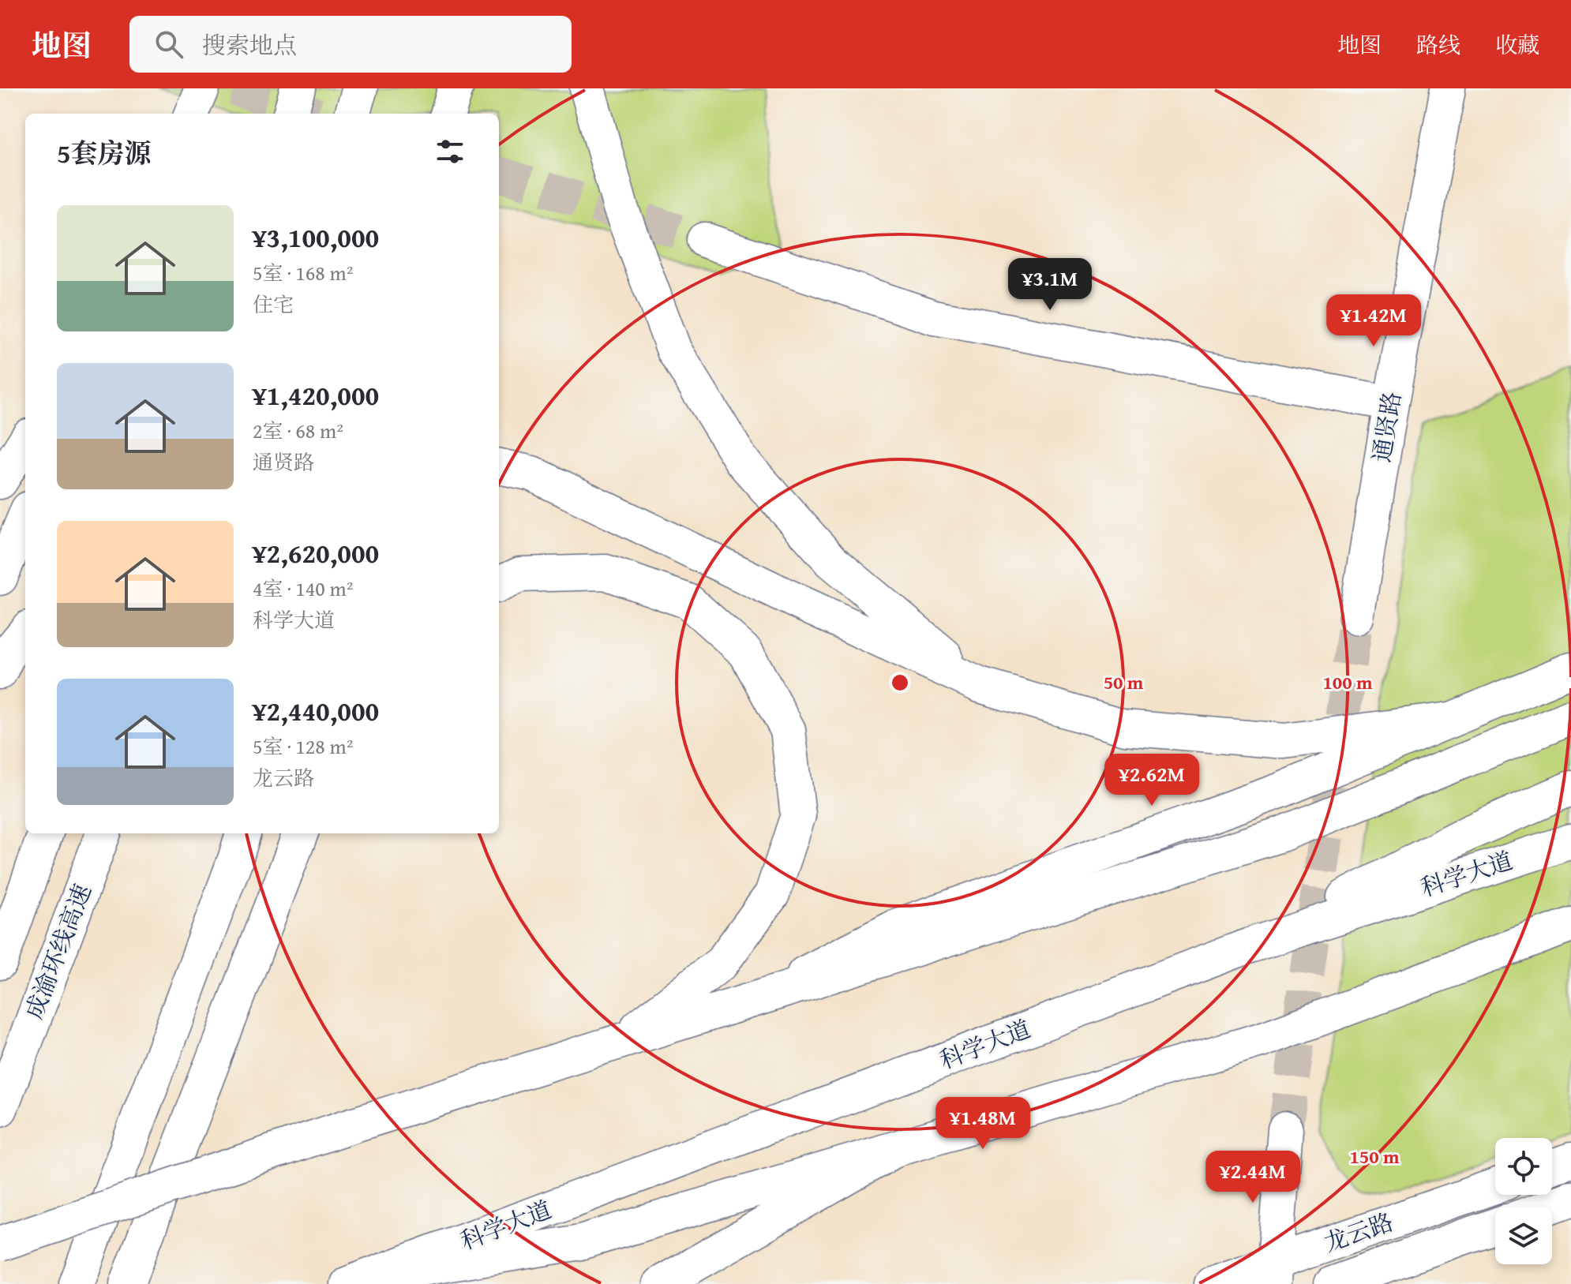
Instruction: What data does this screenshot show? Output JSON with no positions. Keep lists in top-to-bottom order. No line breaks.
{"streets":{"main road":["通贤路","科学大道","成渝环线高速","龙云路"]},"page":{"header":"地图","search":"搜索地点","nav":["地图","路线","收藏"],"heading":"5套房源","list":[{"name":"¥3,100,000","note":"5室 · 168 m² · 住宅"},{"name":"¥1,420,000","note":"2室 · 68 m² · 通贤路"},{"name":"¥2,620,000","note":"4室 · 140 m² · 科学大道"},{"name":"¥2,440,000","note":"5室 · 128 m² · 龙云路"}],"price":["¥3.1M","¥1.42M","¥2.62M","¥1.48M","¥2.44M"]},"rings":["50 m","100 m","150 m"]}
